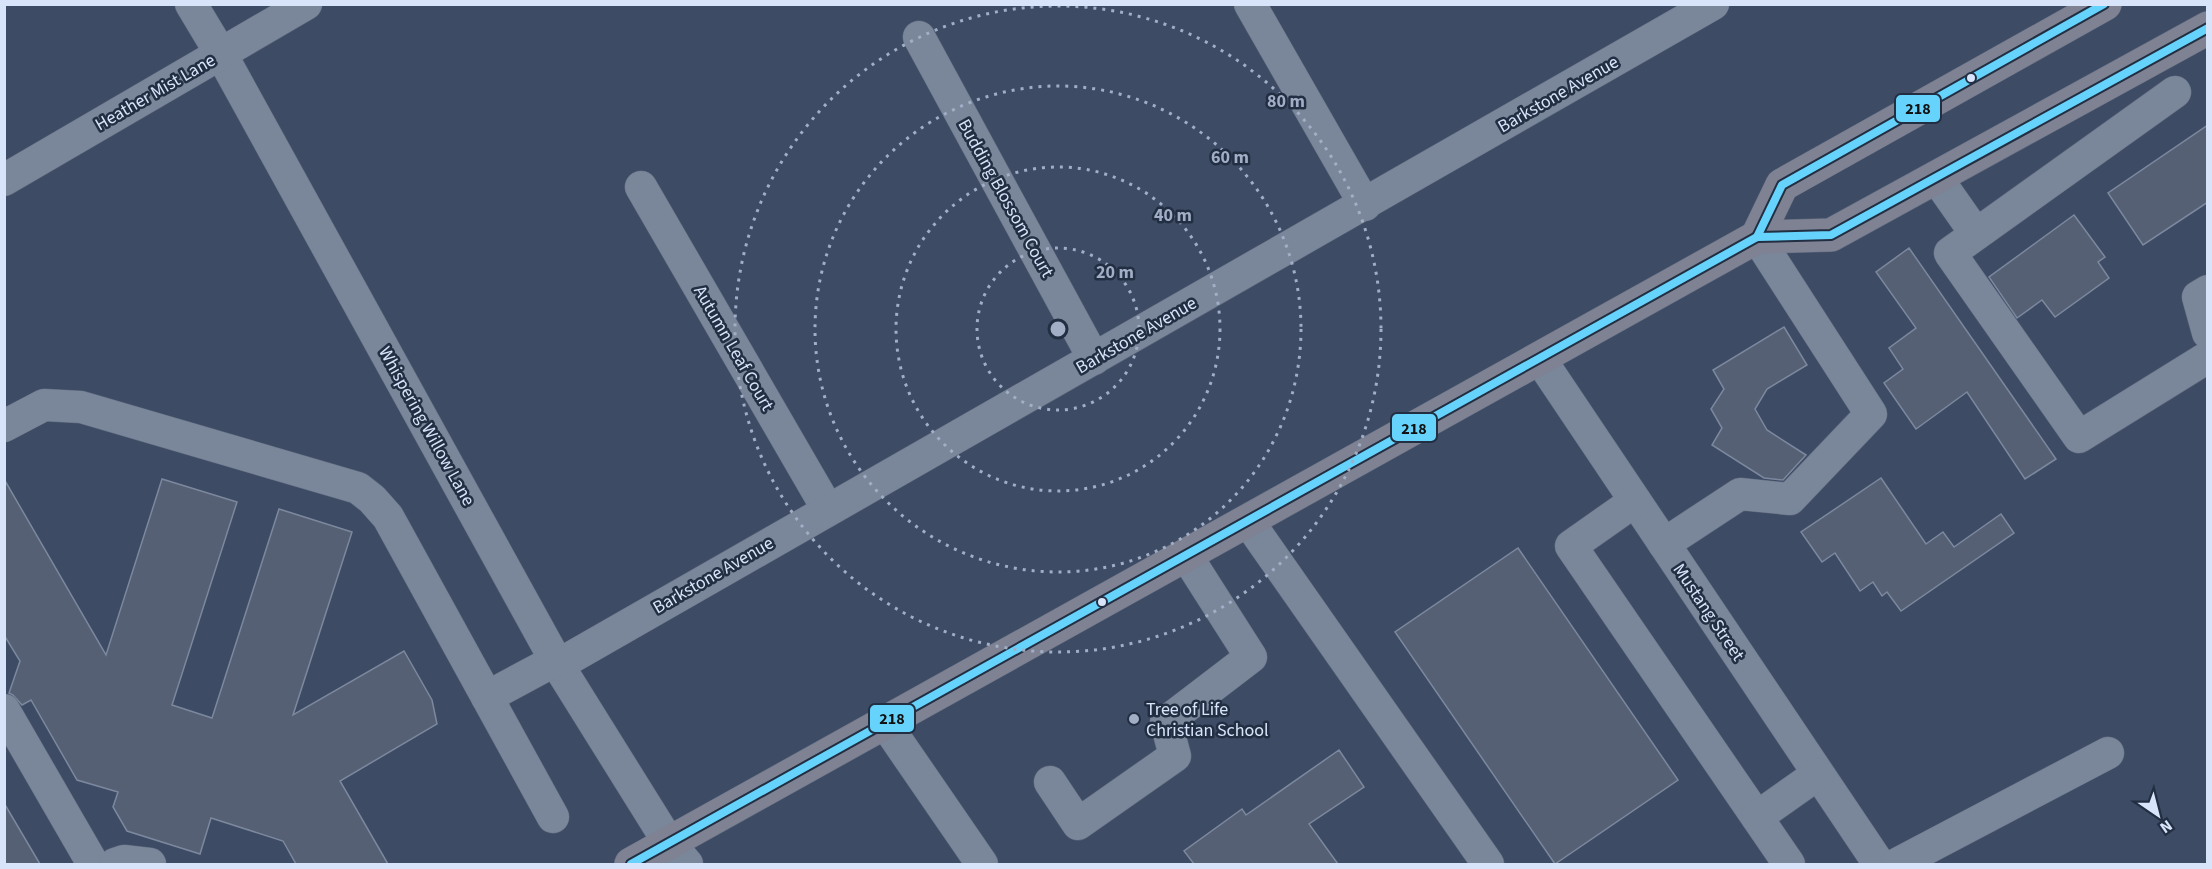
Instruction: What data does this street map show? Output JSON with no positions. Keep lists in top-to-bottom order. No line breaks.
{"streets":{"street":["Heather Mist Lane","Barkstone Avenue","Budding Blossom Court","Autumn Leaf Court","Whispering Willow Lane","Mustang Street"]},"crossings":[["Heather Mist Lane","Whispering Willow Lane"],["Barkstone Avenue","Budding Blossom Court"],["Barkstone Avenue","Autumn Leaf Court"],["Barkstone Avenue","Whispering Willow Lane"]],"places":["Tree of Life Christian School"],"lines":["transit line 218"],"north":"bottom right","rings":["80 m","60 m","40 m","20 m"]}
